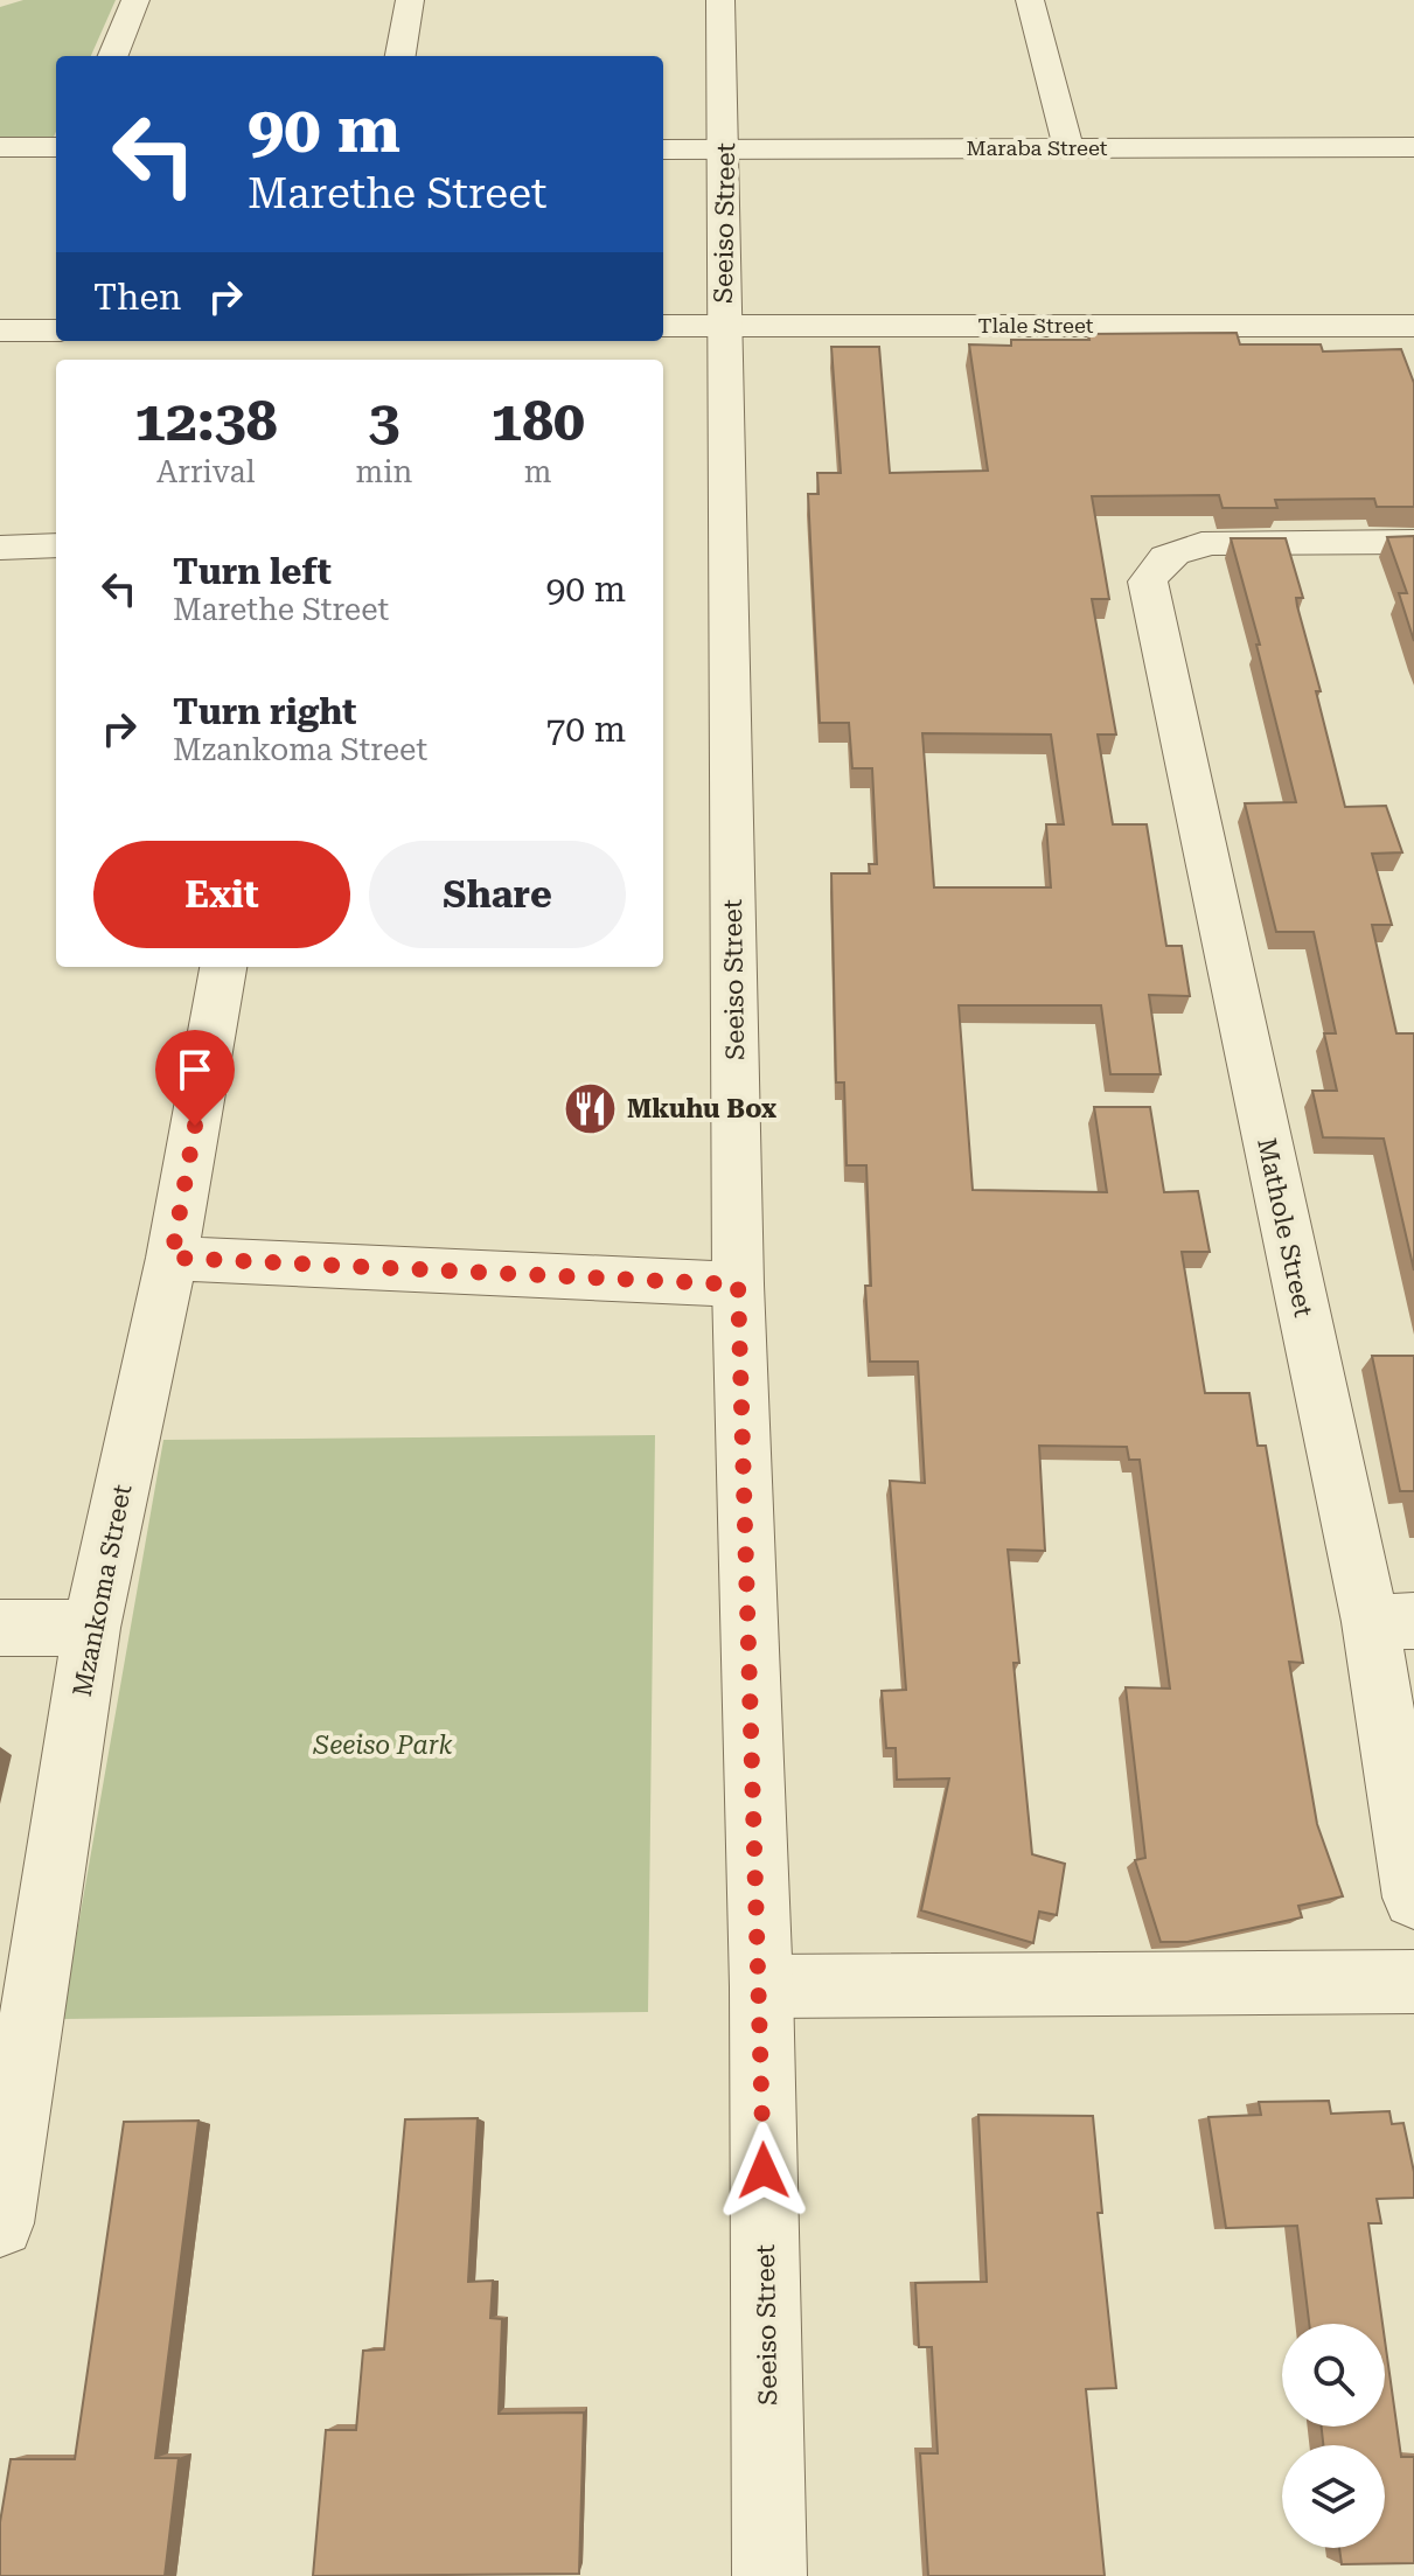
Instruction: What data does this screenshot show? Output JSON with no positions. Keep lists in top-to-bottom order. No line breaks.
{"streets":{"street":["Maraba Street","Seeiso Street","Tlale Street","Mathole Street","Mzankoma Street"]},"crossings":[["Maraba Street","Seeiso Street"],["Seeiso Street","Tlale Street"]],"parks":["Seeiso Park"],"places":{"restaurant":["Mkuhu Box"]},"page":{"turn":["90 m","Marethe Street"],"then":"Then","eta":["12:38","Arrival","3","min","180","m"],"list":[{"name":"Turn left","note":"Marethe Street","value":"90 m"},{"name":"Turn right","note":"Mzankoma Street","value":"70 m"}],"buttons":["Exit","Share"]}}
